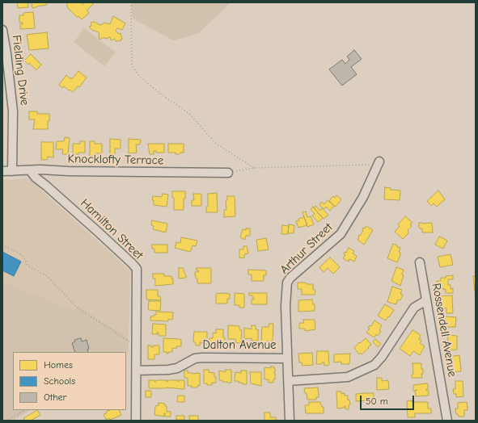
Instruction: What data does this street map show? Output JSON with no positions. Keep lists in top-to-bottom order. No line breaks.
{"streets":{"street":["Fielding Drive","Knocklofty Terrace","Hamilton Street","Arthur Street","Rossendell Avenue","Dalton Avenue"]},"crossings":[["Fielding Drive","Knocklofty Terrace"],["Knocklofty Terrace","Hamilton Street"],["Hamilton Street","Dalton Avenue"],["Arthur Street","Dalton Avenue"]],"legend":["Homes","Schools","Other"],"scale_bar":"50 m"}
